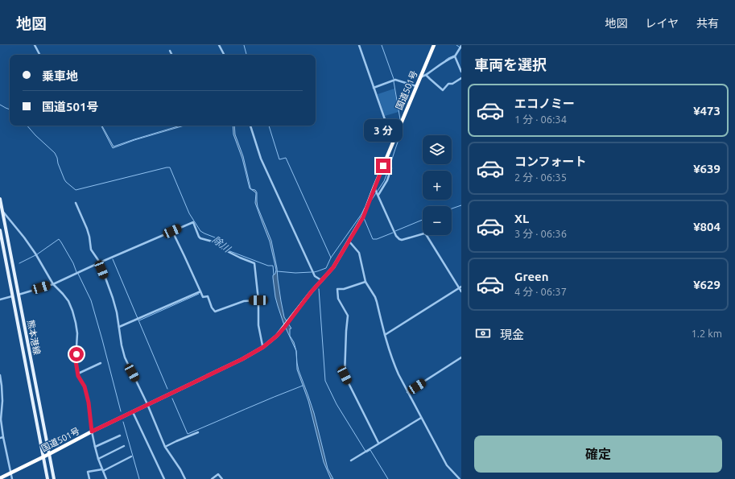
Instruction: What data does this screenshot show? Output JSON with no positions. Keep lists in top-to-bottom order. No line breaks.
{"streets":{"highway":["国道501号"],"main road":["熊本港線"]},"crossings":[["国道501号","熊本港線"]],"water":["除川"],"page":{"header":"地図","nav":["地図","レイヤ","共有"],"heading":"車両を選択","banner":["乗車地","国道501号"],"list":[{"name":"エコノミー","note":"1 分 · 06:34","value":"¥473"},{"name":"コンフォート","note":"2 分 · 06:35","value":"¥639"},{"name":"XL","note":"3 分 · 06:36","value":"¥804"},{"name":"Green","note":"4 分 · 06:37","value":"¥629"}],"bubble":"3 分","map_buttons":["+","−"],"pay":["現金","1.2 km"],"buttons":"確定"}}
